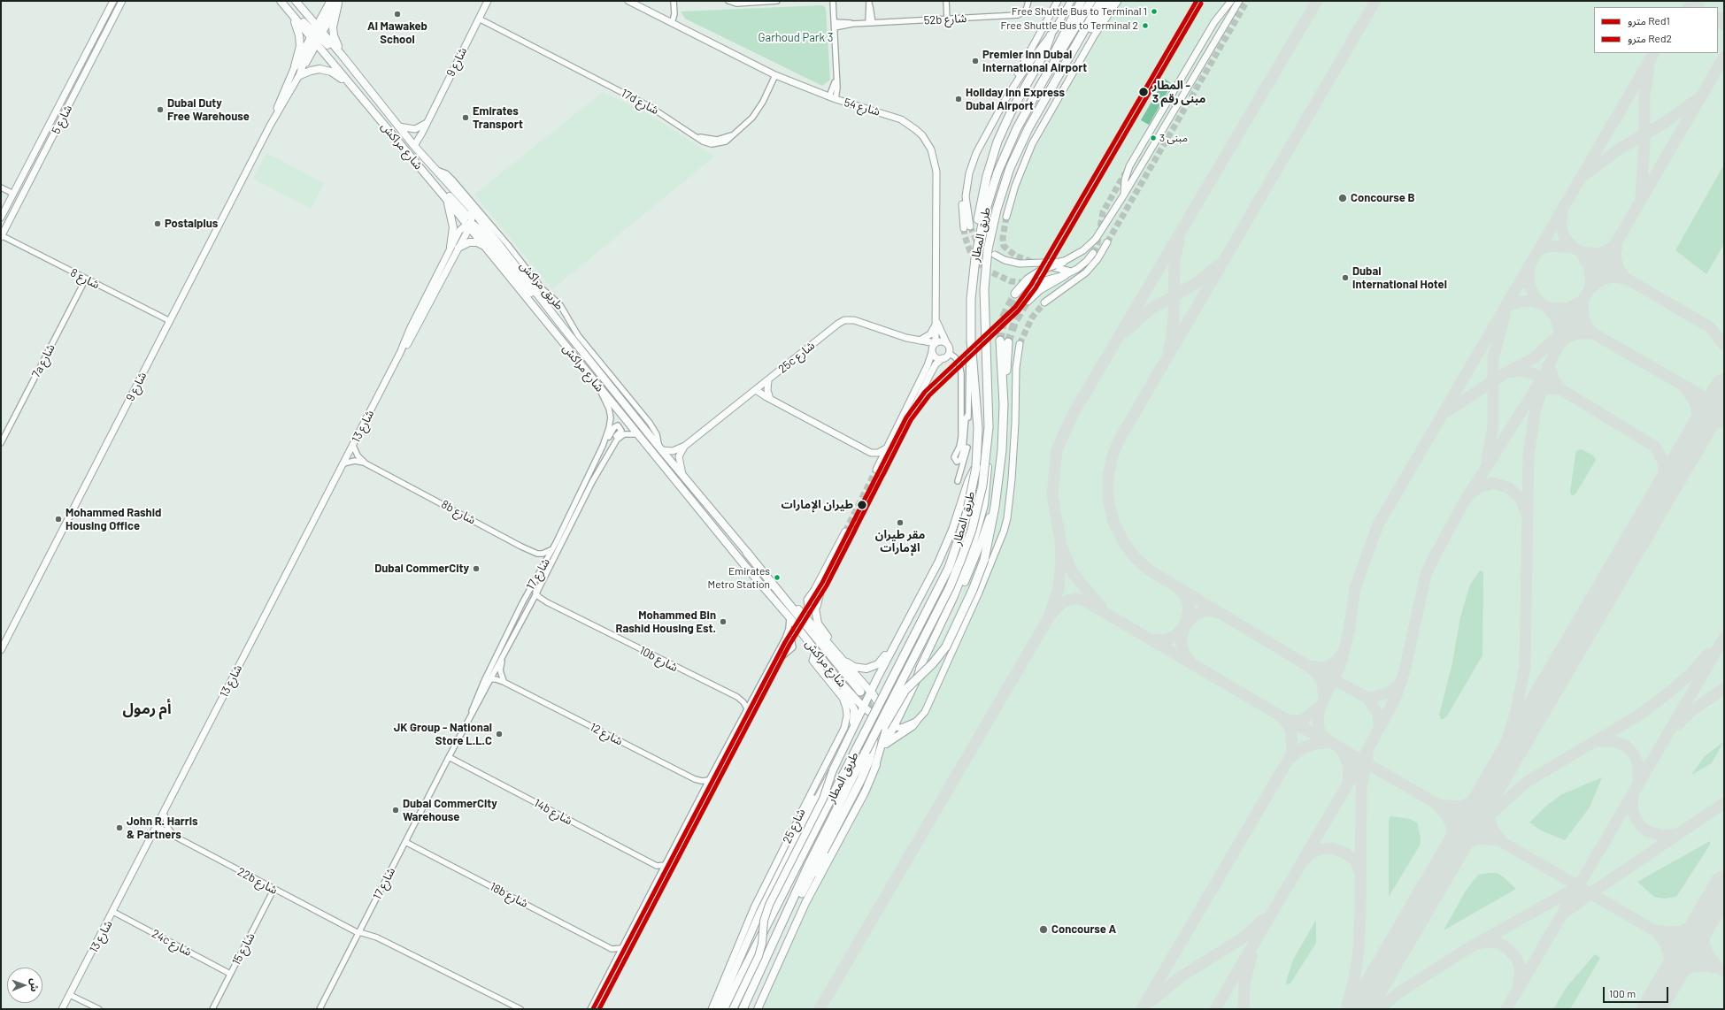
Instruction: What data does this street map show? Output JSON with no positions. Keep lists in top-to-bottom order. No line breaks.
{"streets":{"highway":["طريق المطار"],"main road":["شارع مراكش"],"street":["52b شارع","شارع 9","17d شارع","شارع 54","شارع 5","شارع 8","طريق مراكش","25c شارع","7a شارع","شارع 13","8b شارع","شارع 17","10b شارع","شارع 12","14b شارع","شارع 25","22b شارع","18b شارع","24c شارع","شارع 15"]},"crossings":[["شارع 9","17d شارع"],["شارع 9","شارع مراكش"],["شارع 9","شارع 8"],["17d شارع","شارع 54"],["شارع 54","25c شارع"],["شارع 5","شارع 8"],["شارع مراكش","طريق مراكش"],["شارع مراكش","25c شارع"],["شارع مراكش","شارع 13"],["شارع مراكش","شارع 17"],["شارع مراكش","شارع 25"],["شارع 8","7a شارع"],["طريق مراكش","25c شارع"],["شارع 13","8b شارع"],["شارع 13","22b شارع"],["شارع 13","24c شارع"],["8b شارع","شارع 17"],["شارع 17","10b شارع"],["شارع 17","شارع 12"],["شارع 17","14b شارع"],["شارع 17","22b شارع"],["شارع 17","18b شارع"],["22b شارع","شارع 15"],["24c شارع","شارع 15"]],"districts":["أم رمول"],"parks":["Garhoud Park 3"],"places":["Free Shuttle Bus to Terminal 1","Al Mawakeb School","Free Shuttle Bus to Terminal 2","Premier Inn Dubai International Airport","المطار - مبنى رقم 3","Holiday Inn Express Dubai Airport","Dubai Duty Free Warehouse","Emirates Transport","مبنى 3","Concourse B","Postalplus","Dubai International Hotel","طيران الإمارات","Mohammed Rashid Housing Office","مقر طيران الإمارات","Dubai CommerCity","Emirates Metro Station","Mohammed Bin Rashid Housing Est.","JK Group - National Store L.L.C","Dubai CommerCity Warehouse","John R. Harris & Partners","Concourse A"],"lines":["metro line Red1","metro line Red2"],"legend":["مترو Red1","مترو Red2"],"scale_bar":"100 m","north":"right"}
